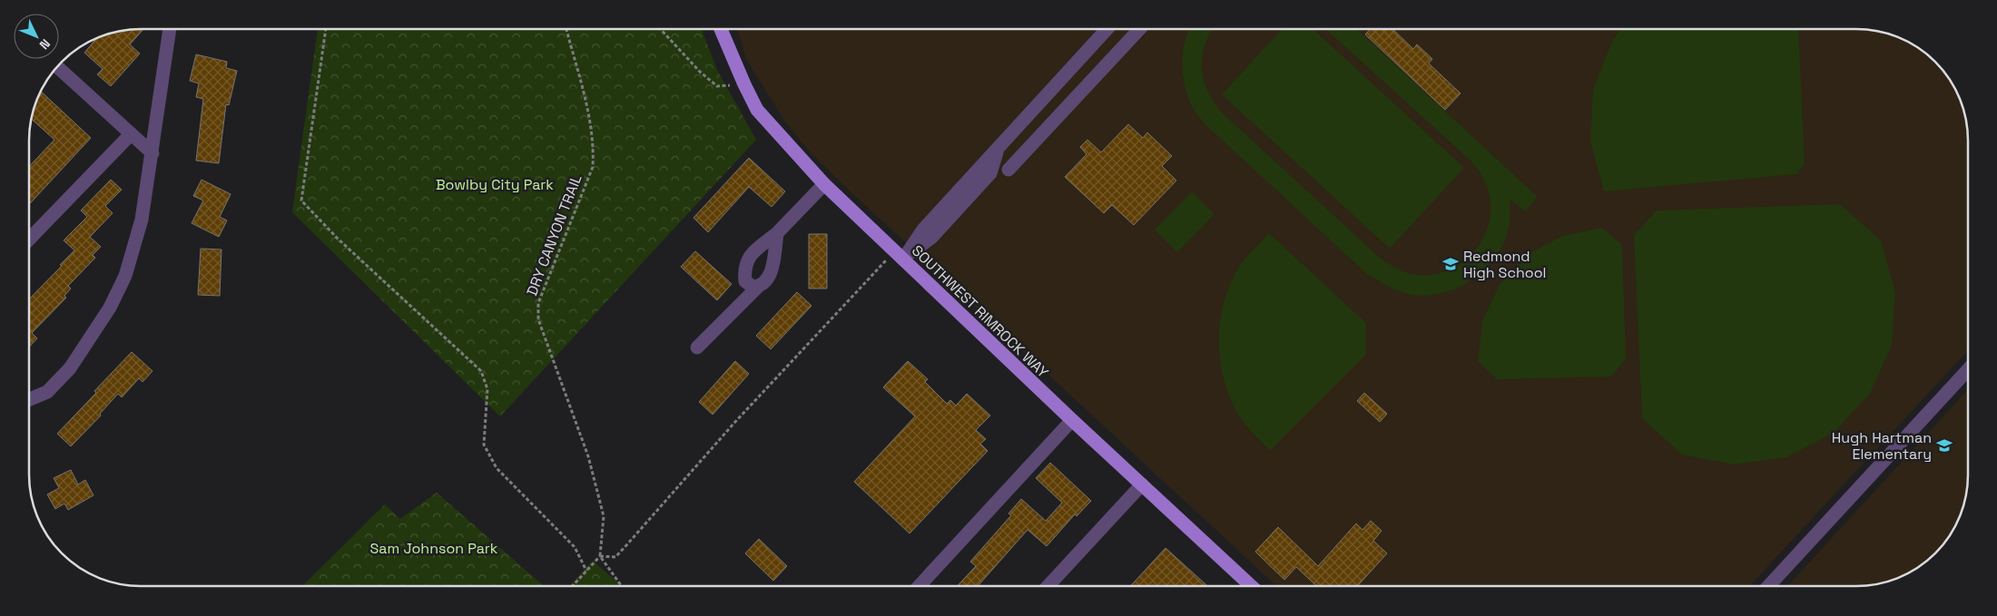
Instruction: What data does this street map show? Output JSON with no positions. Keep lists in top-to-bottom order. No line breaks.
{"streets":{"main road":["SOUTHWEST RIMROCK WAY"],"path":["DRY CANYON TRAIL"]},"parks":["Bowlby City Park","Sam Johnson Park"],"places":{"school or university":["Redmond High School","Hugh Hartman Elementary"]},"north":"bottom right"}
